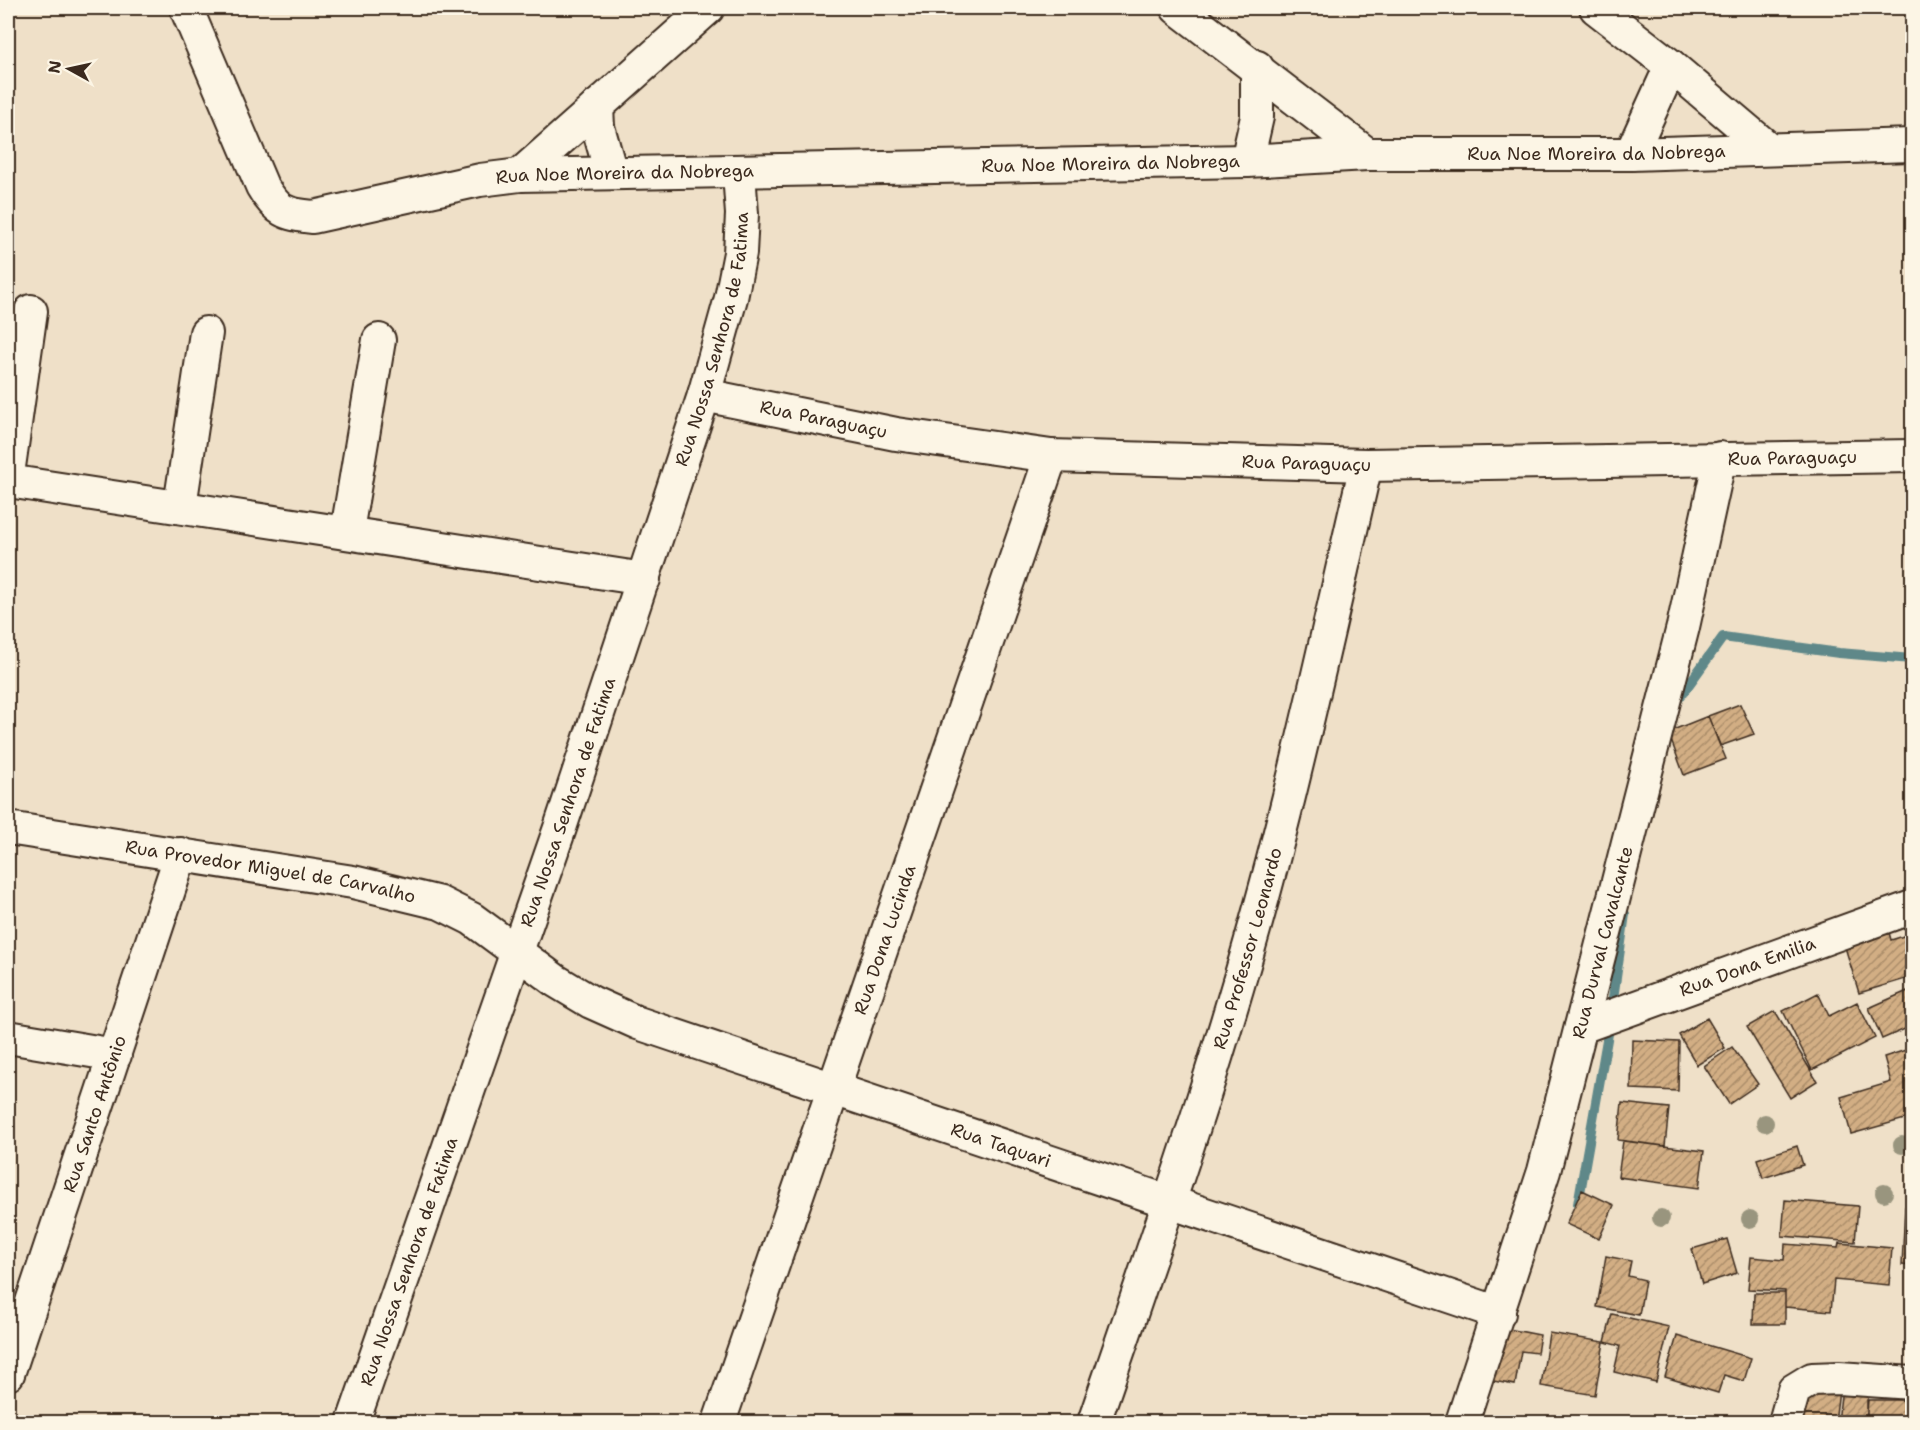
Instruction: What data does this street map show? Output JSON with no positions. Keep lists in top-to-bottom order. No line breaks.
{"streets":{"street":["Rua Noe Moreira da Nobrega","Rua Nossa Senhora de Fatima","Rua Paraguaçu","Rua Provedor Miguel de Carvalho","Rua Dona Lucinda","Rua Durval Cavalcante","Rua Professor Leonardo","Rua Dona Emilia","Rua Santo Antônio","Rua Taquari"]},"crossings":[["Rua Noe Moreira da Nobrega","Rua Nossa Senhora de Fatima"],["Rua Nossa Senhora de Fatima","Rua Paraguaçu"],["Rua Nossa Senhora de Fatima","Rua Provedor Miguel de Carvalho"],["Rua Nossa Senhora de Fatima","Rua Taquari"],["Rua Paraguaçu","Rua Dona Lucinda"],["Rua Paraguaçu","Rua Durval Cavalcante"],["Rua Paraguaçu","Rua Professor Leonardo"],["Rua Provedor Miguel de Carvalho","Rua Santo Antônio"],["Rua Provedor Miguel de Carvalho","Rua Taquari"],["Rua Dona Lucinda","Rua Taquari"],["Rua Durval Cavalcante","Rua Dona Emilia"],["Rua Durval Cavalcante","Rua Taquari"],["Rua Professor Leonardo","Rua Taquari"]],"north":"left"}
